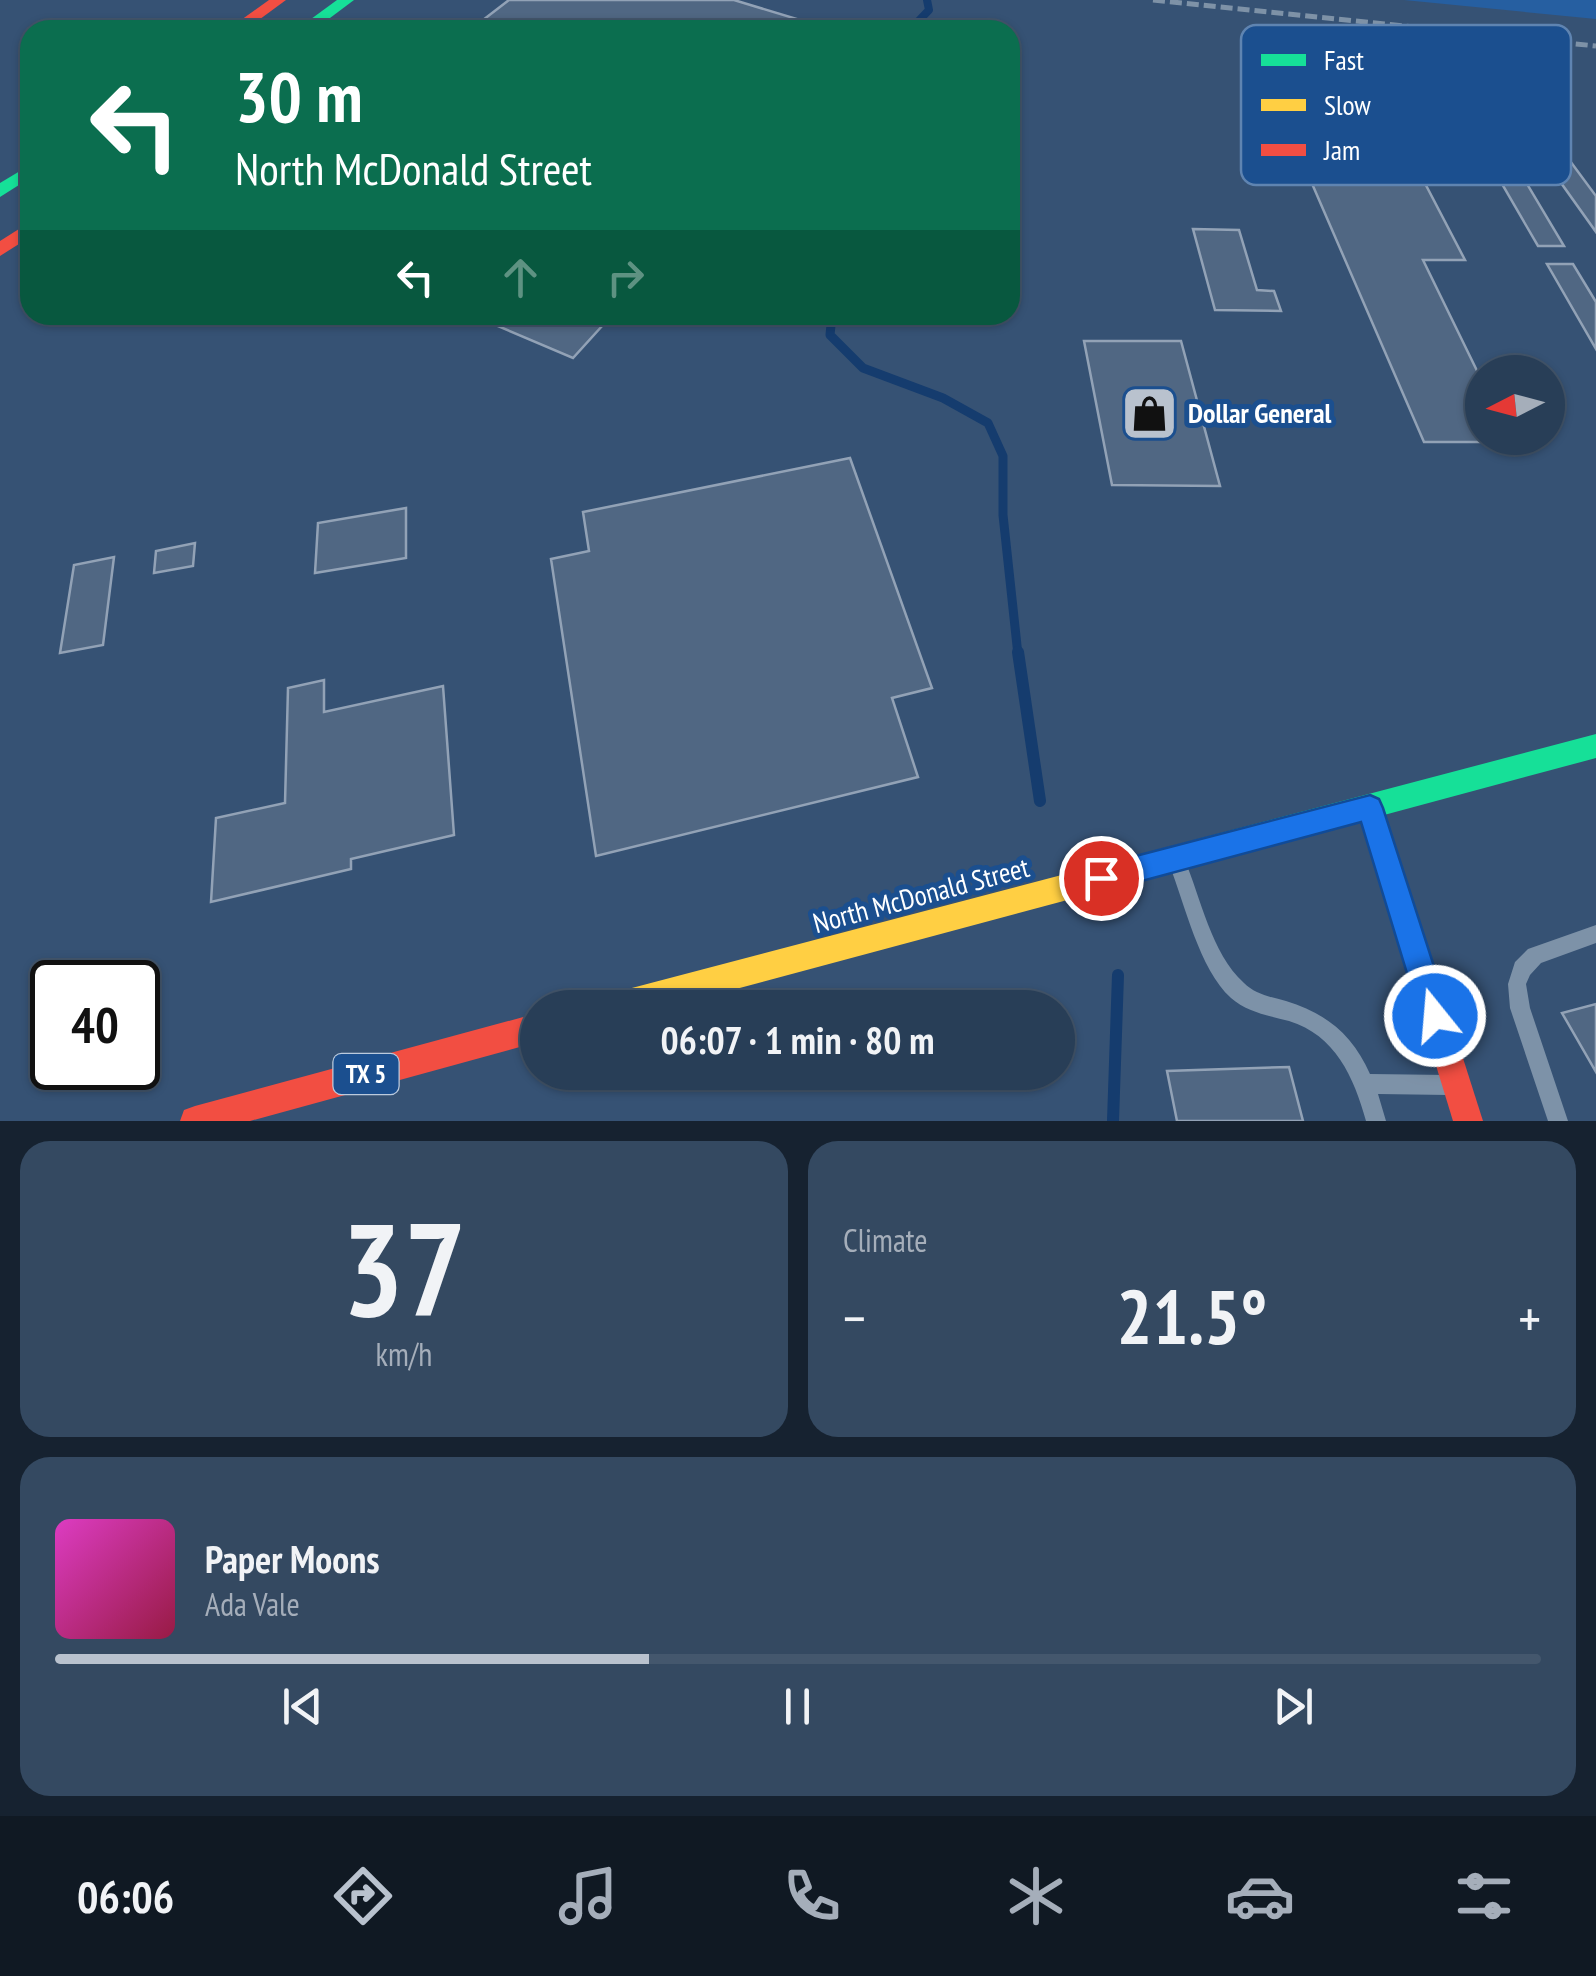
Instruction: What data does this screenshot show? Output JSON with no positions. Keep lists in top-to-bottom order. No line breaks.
{"streets":{"main road":["North McDonald Street","TX 5"]},"places":{"shop":["Dollar General"]},"legend":["Fast","Slow","Jam"],"north":"left","page":{"turn":["30 m","North McDonald Street"],"limit":"40","trip":"06:07 · 1 min · 80 m","tile":[["37","km/h"],"Climate"],"heat":["−","21.5°","+"],"song":["Paper Moons","Ada Vale"],"tabs":"06:06"}}
